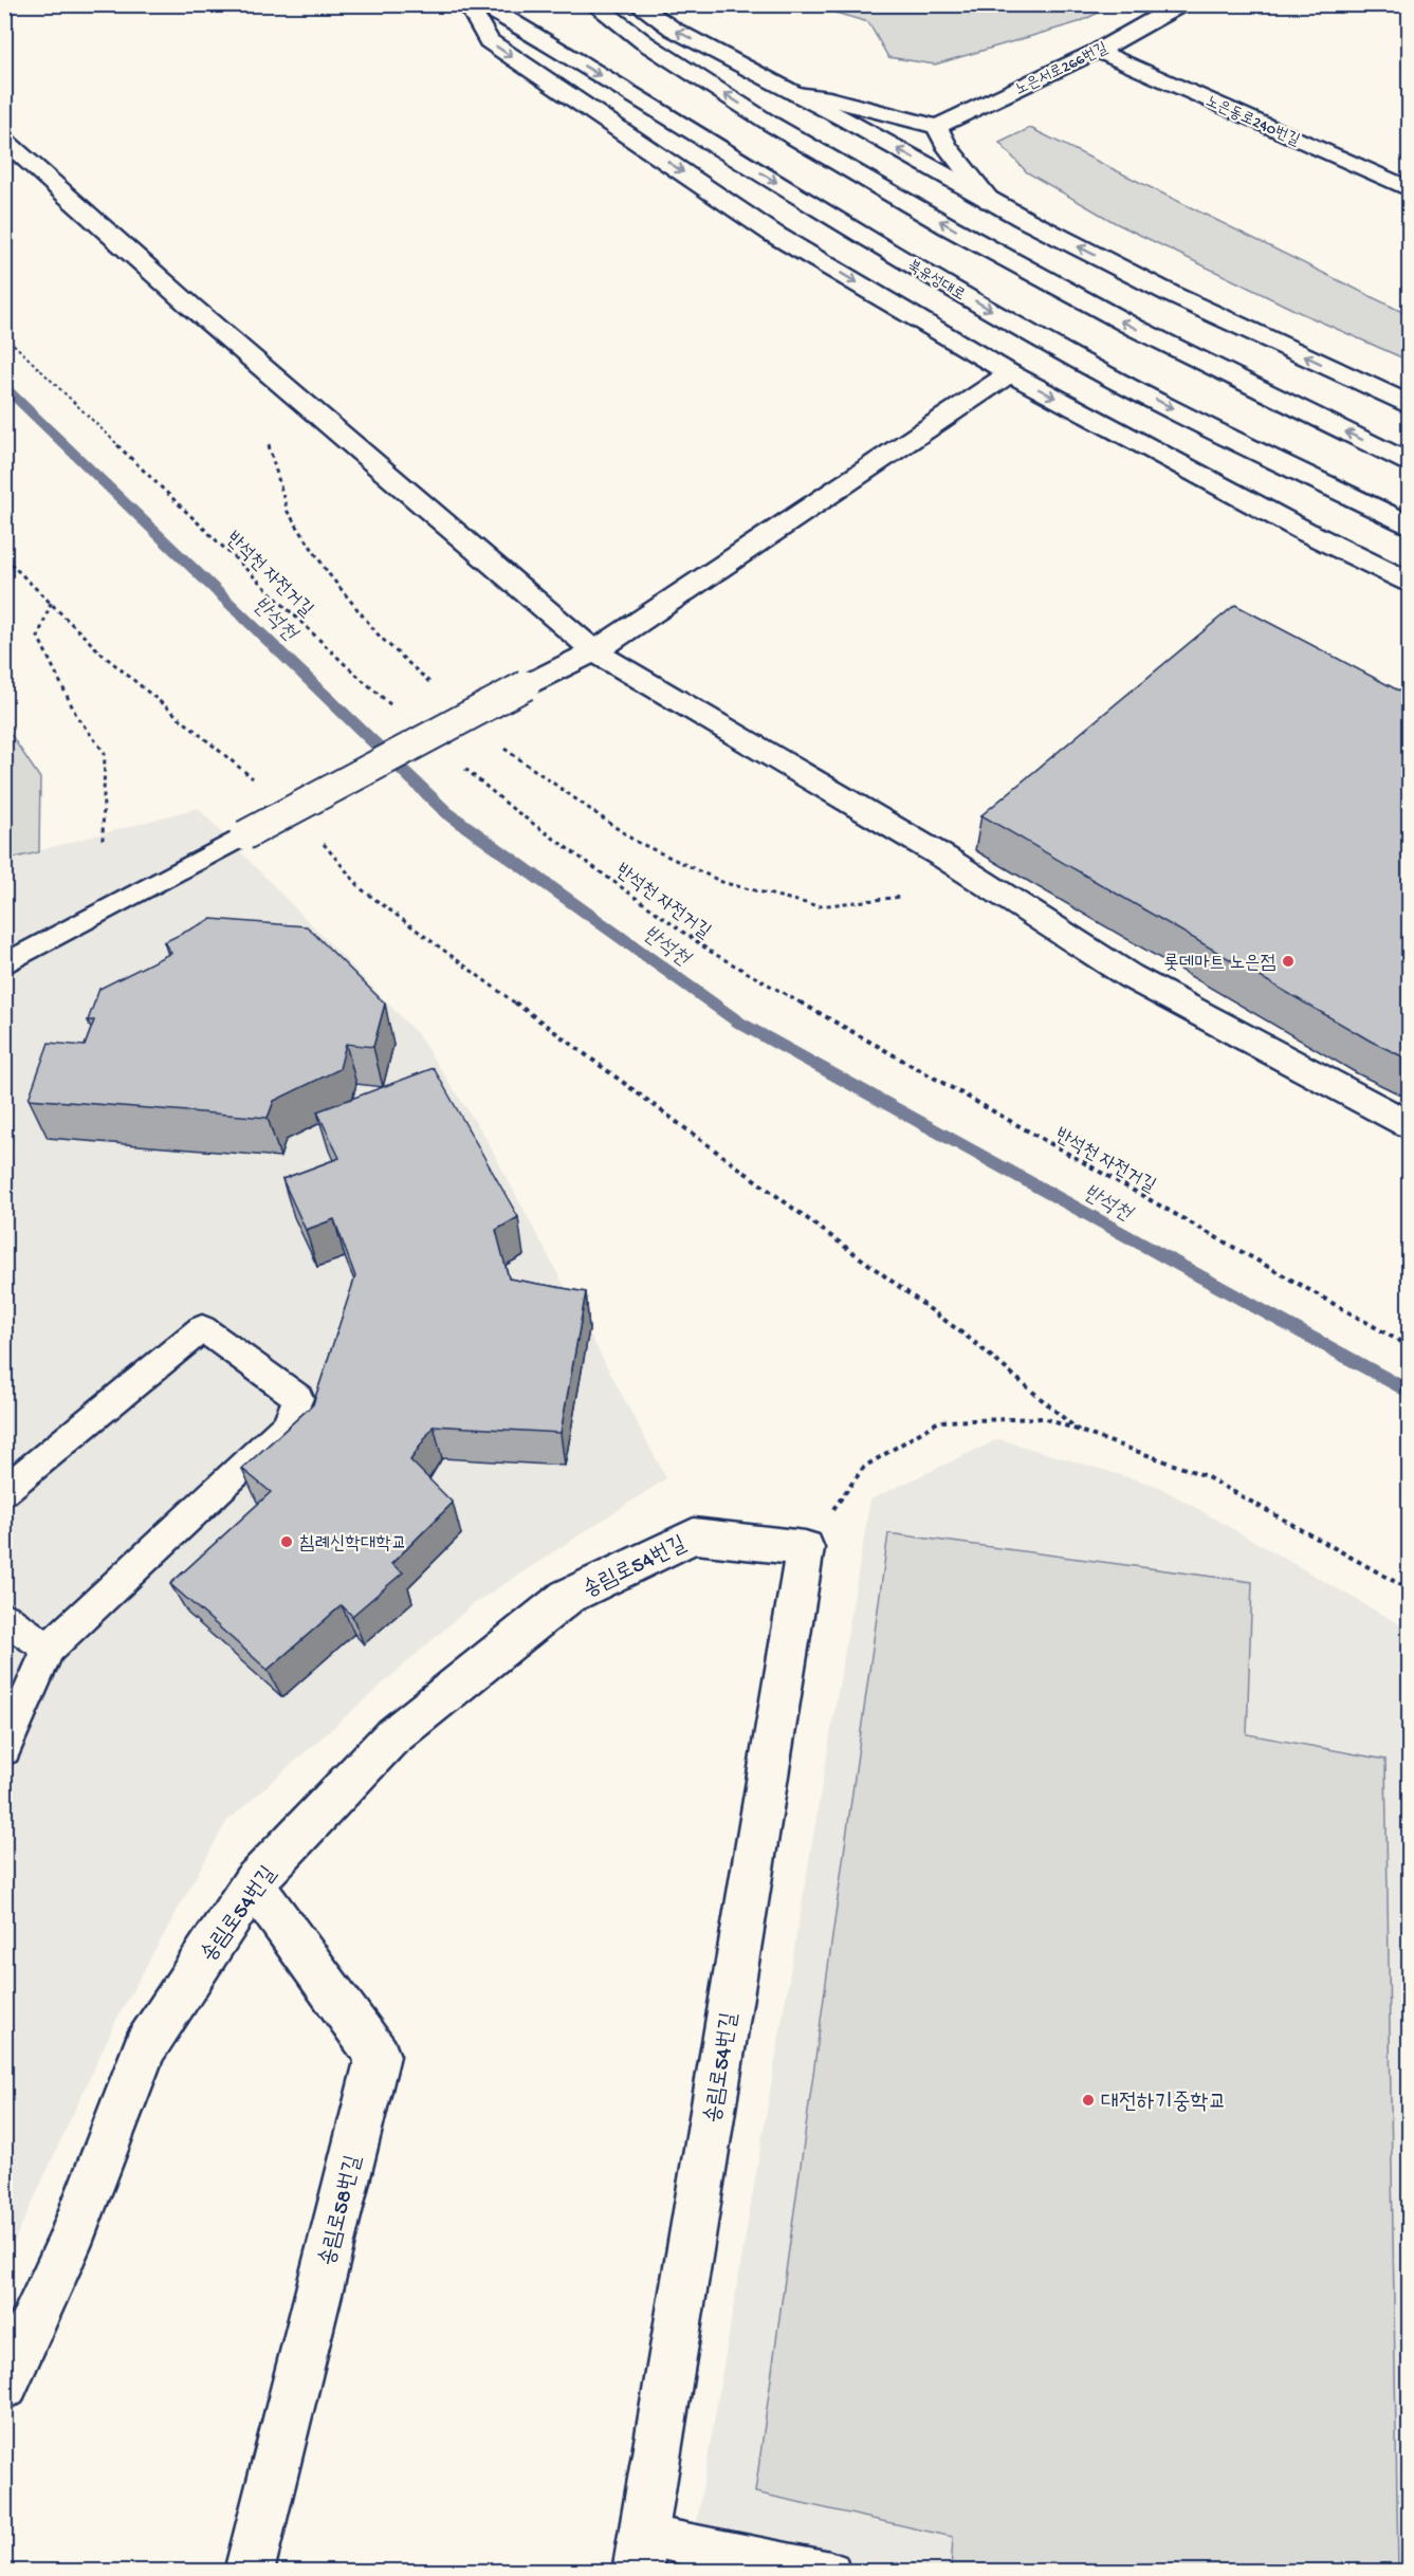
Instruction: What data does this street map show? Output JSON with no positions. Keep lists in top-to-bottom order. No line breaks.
{"streets":{"street":["노은서로266번길","노은동로240번길","북유성대로","송림로54번길","송림로58번길"],"path":["반석천 자전거길"]},"crossings":[["노은서로266번길","노은동로240번길"],["송림로54번길","송림로58번길"]],"water":["반석천"],"places":["롯데마트 노은점","침례신학대학교","대전하기중학교"]}
